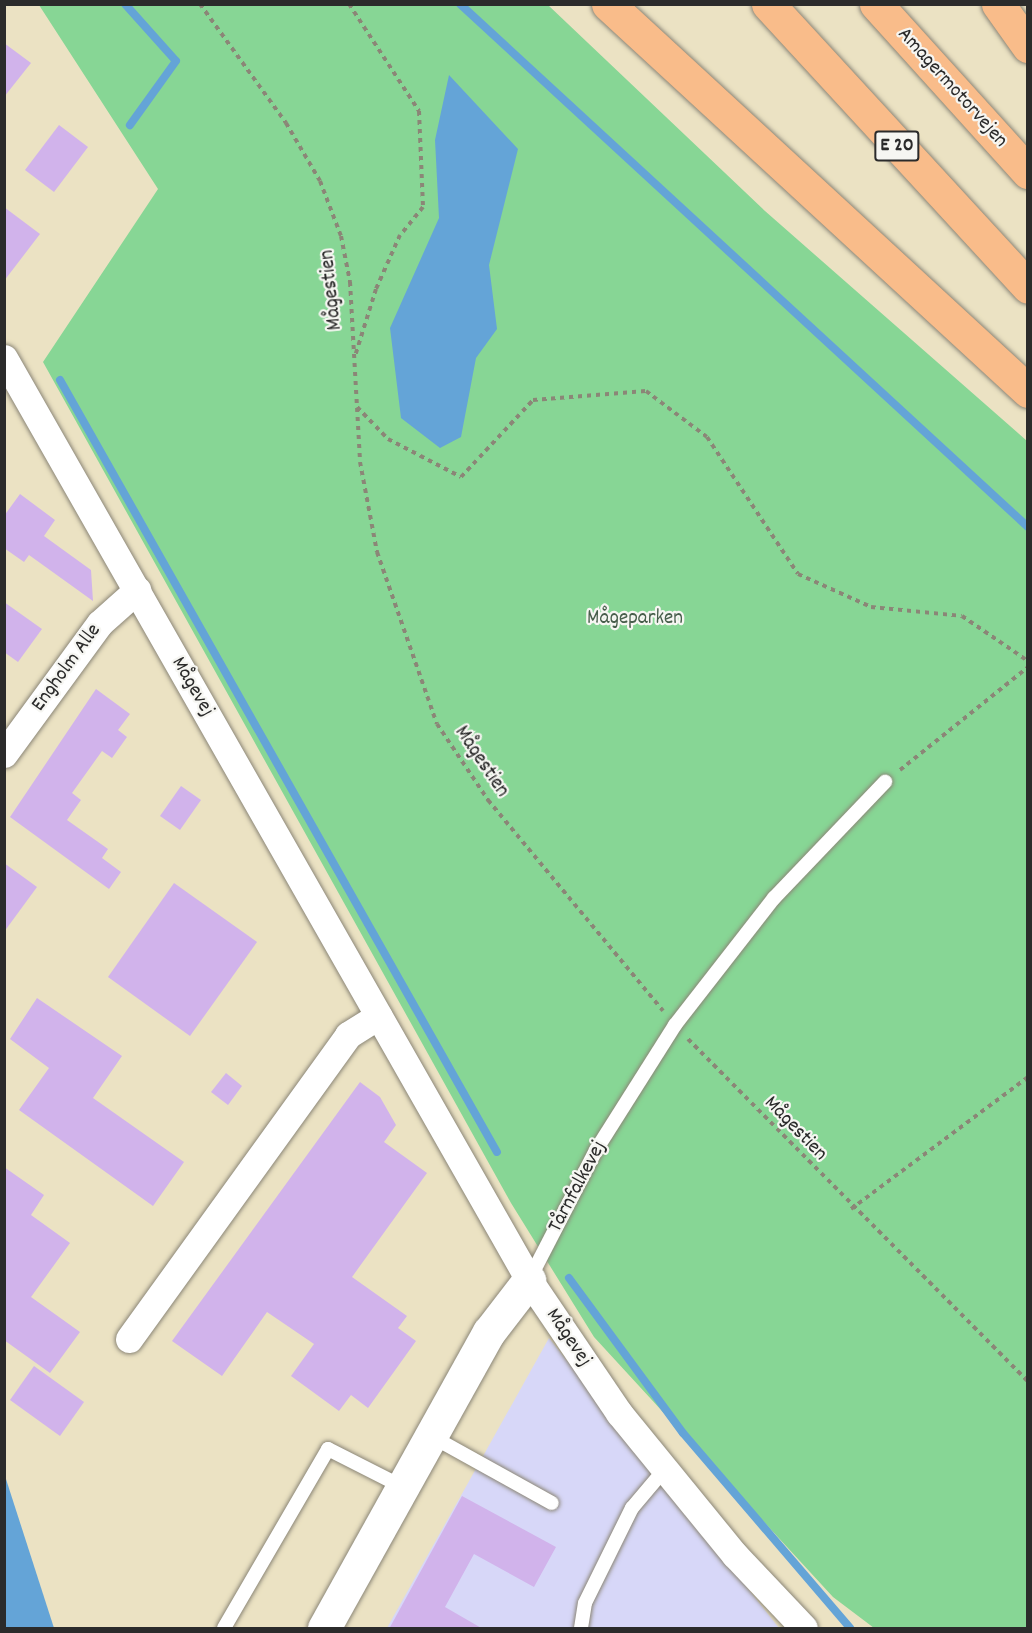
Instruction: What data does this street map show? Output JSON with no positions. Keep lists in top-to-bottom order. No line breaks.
{"streets":{"highway":["Amagermotorvejen","E 20"],"street":["Engholm Alle","Mågevej","Tårnfalkevej"],"path":["Mågestien"]},"crossings":[["Mågestien","Tårnfalkevej"],["Engholm Alle","Mågevej"],["Mågevej","Tårnfalkevej"]],"parks":["Mågeparken"]}
